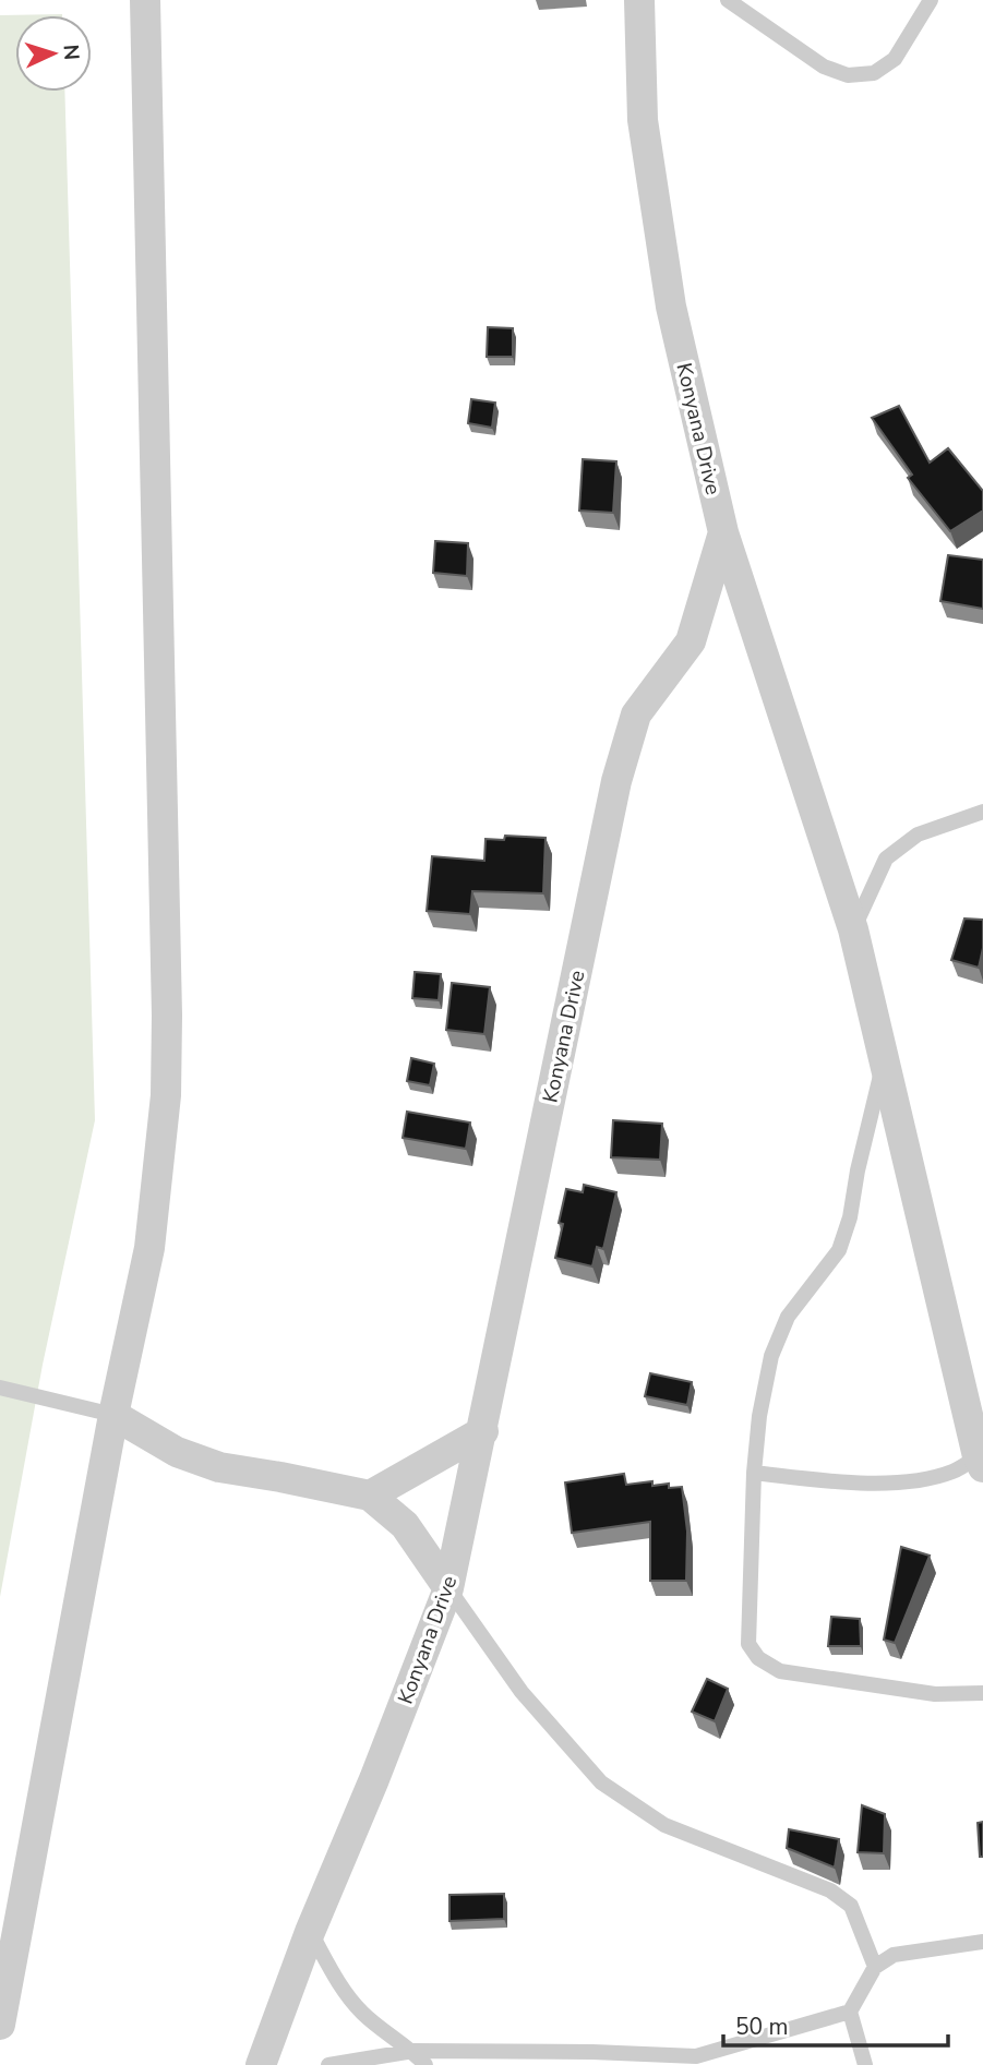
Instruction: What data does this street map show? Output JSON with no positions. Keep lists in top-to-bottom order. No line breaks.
{"streets":{"street":["Konyana Drive"]},"scale_bar":"50 m","north":"right"}
